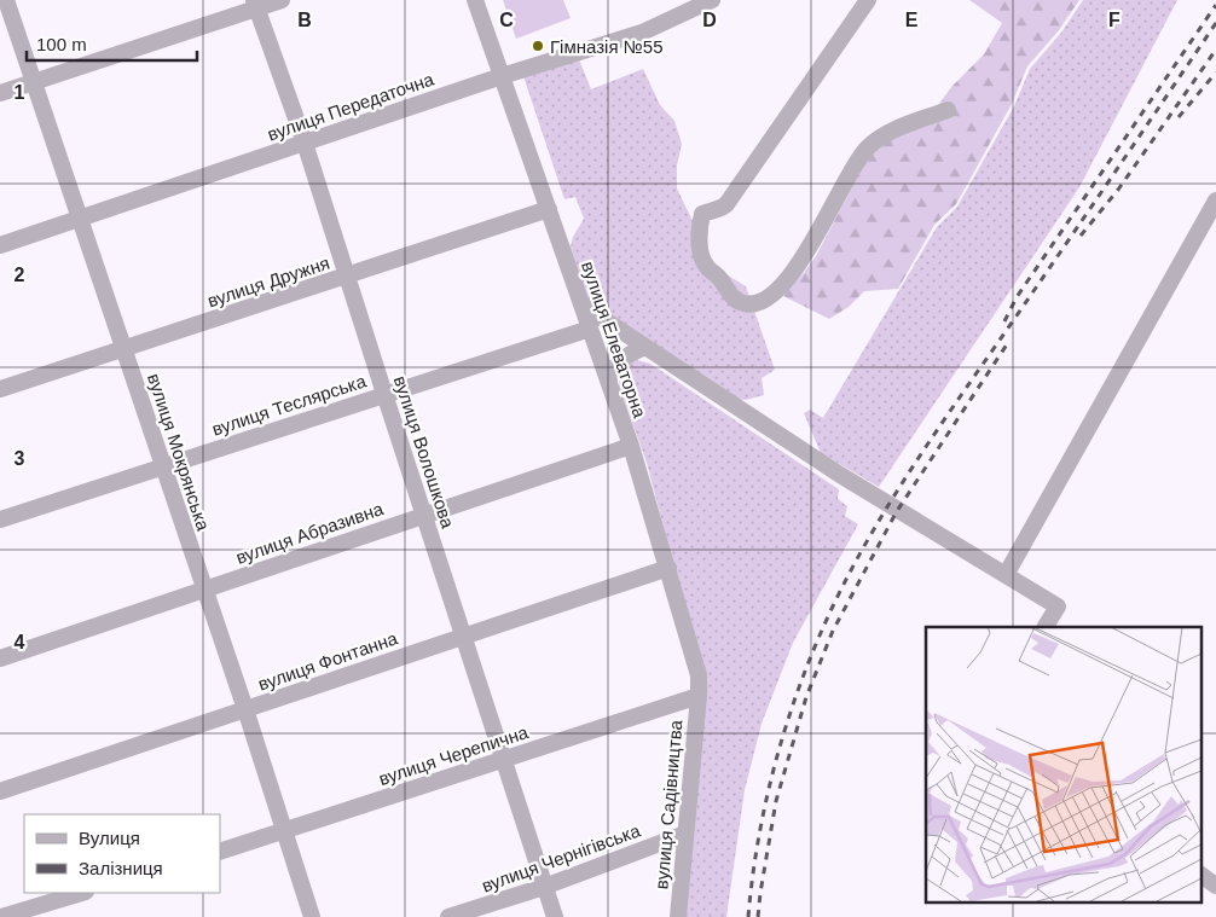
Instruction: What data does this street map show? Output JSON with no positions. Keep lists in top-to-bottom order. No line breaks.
{"streets":{"street":["вулиця Передаточна","вулиця Дружня","вулиця Елеваторна","вулиця Теслярська","вулиця Мокрянська","вулиця Волошкова","вулиця Абразивна","вулиця Фонтанна","вулиця Черепична","вулиця Садівництва","вулиця Чернігівська"]},"crossings":[["вулиця Передаточна","вулиця Елеваторна"],["вулиця Передаточна","вулиця Мокрянська"],["вулиця Передаточна","вулиця Волошкова"],["вулиця Дружня","вулиця Елеваторна"],["вулиця Дружня","вулиця Мокрянська"],["вулиця Дружня","вулиця Волошкова"],["вулиця Елеваторна","вулиця Теслярська"],["вулиця Елеваторна","вулиця Абразивна"],["вулиця Елеваторна","вулиця Фонтанна"],["вулиця Елеваторна","вулиця Черепична"],["вулиця Елеваторна","вулиця Садівництва"],["вулиця Теслярська","вулиця Мокрянська"],["вулиця Теслярська","вулиця Волошкова"],["вулиця Мокрянська","вулиця Абразивна"],["вулиця Мокрянська","вулиця Фонтанна"],["вулиця Мокрянська","вулиця Черепична"],["вулиця Волошкова","вулиця Абразивна"],["вулиця Волошкова","вулиця Фонтанна"],["вулиця Волошкова","вулиця Черепична"],["вулиця Волошкова","вулиця Чернігівська"],["вулиця Черепична","вулиця Садівництва"],["вулиця Садівництва","вулиця Чернігівська"]],"places":["Гімназія №55"],"legend":["Вулиця","Залізниця"],"scale_bar":"100 m","grid":{"columns":["B","C","D","E","F"],"rows":["1","2","3","4"]}}
